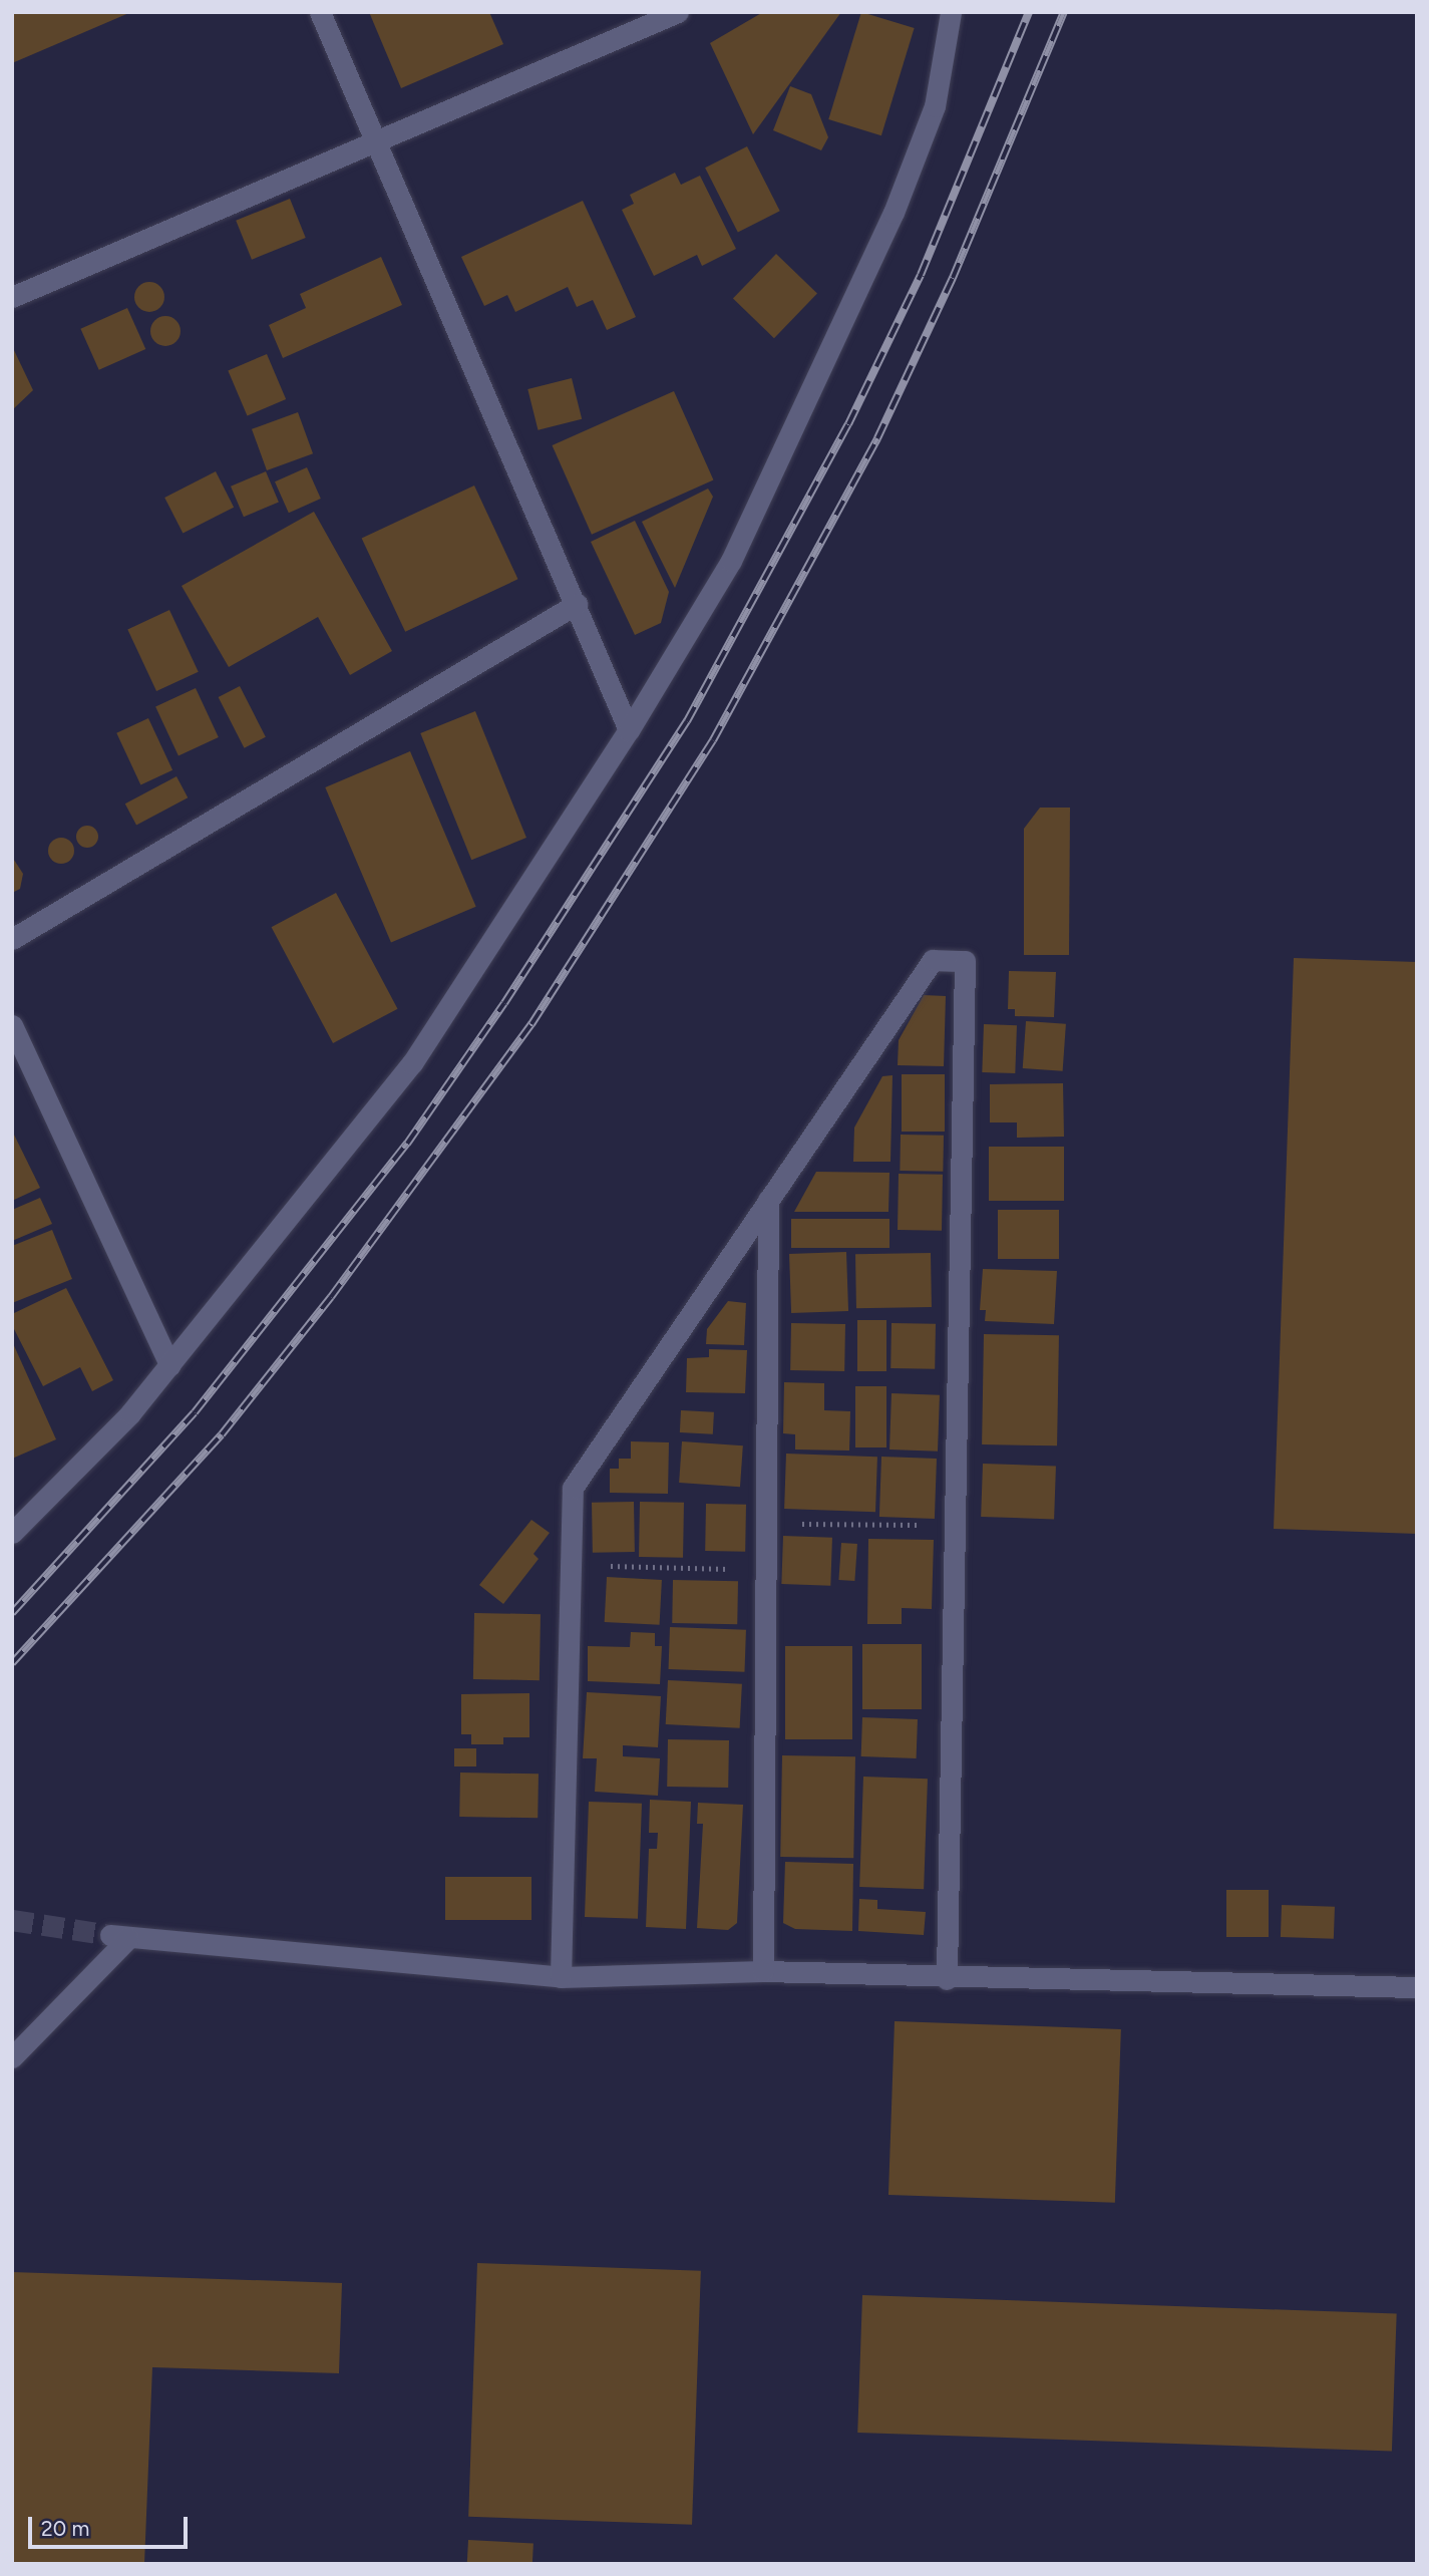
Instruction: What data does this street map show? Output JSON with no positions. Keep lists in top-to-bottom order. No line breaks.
{"scale_bar":"20 m"}
